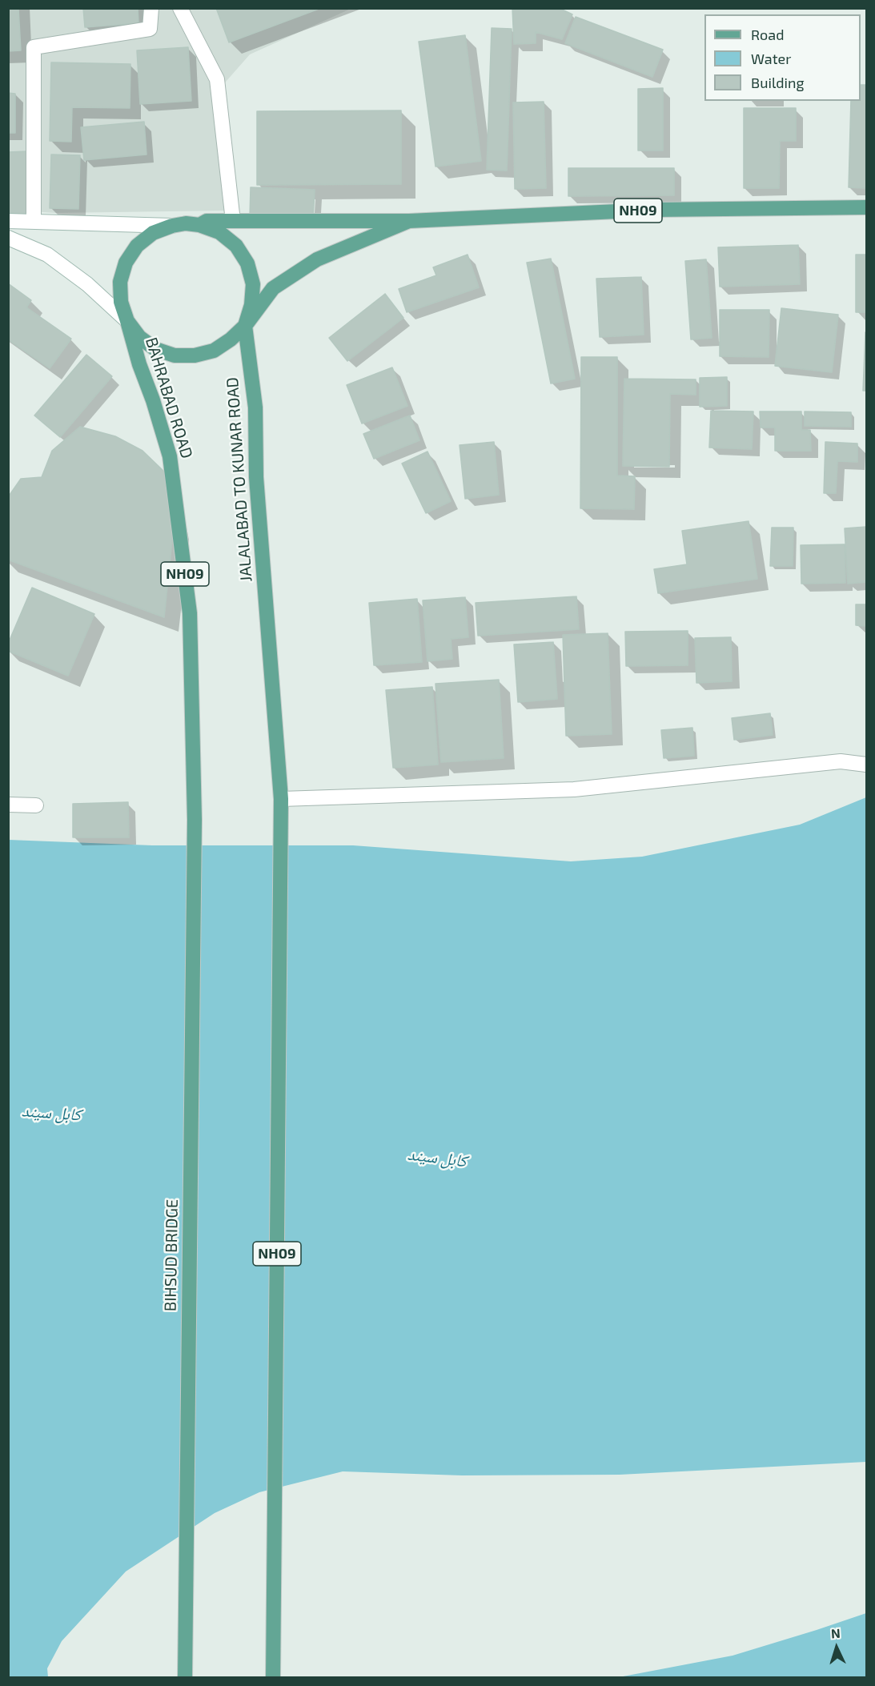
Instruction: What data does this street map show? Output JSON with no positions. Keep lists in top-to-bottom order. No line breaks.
{"streets":{"main road":["NH09","BAHRABAD ROAD","JALALABAD TO KUNAR ROAD","BIHSUD BRIDGE"]},"crossings":[["NH09","BAHRABAD ROAD"],["NH09","JALALABAD TO KUNAR ROAD"],["BAHRABAD ROAD","JALALABAD TO KUNAR ROAD"],["BAHRABAD ROAD","BIHSUD BRIDGE"]],"water":["کابل سيند"],"legend":["Road","Water","Building"],"north":"top"}
